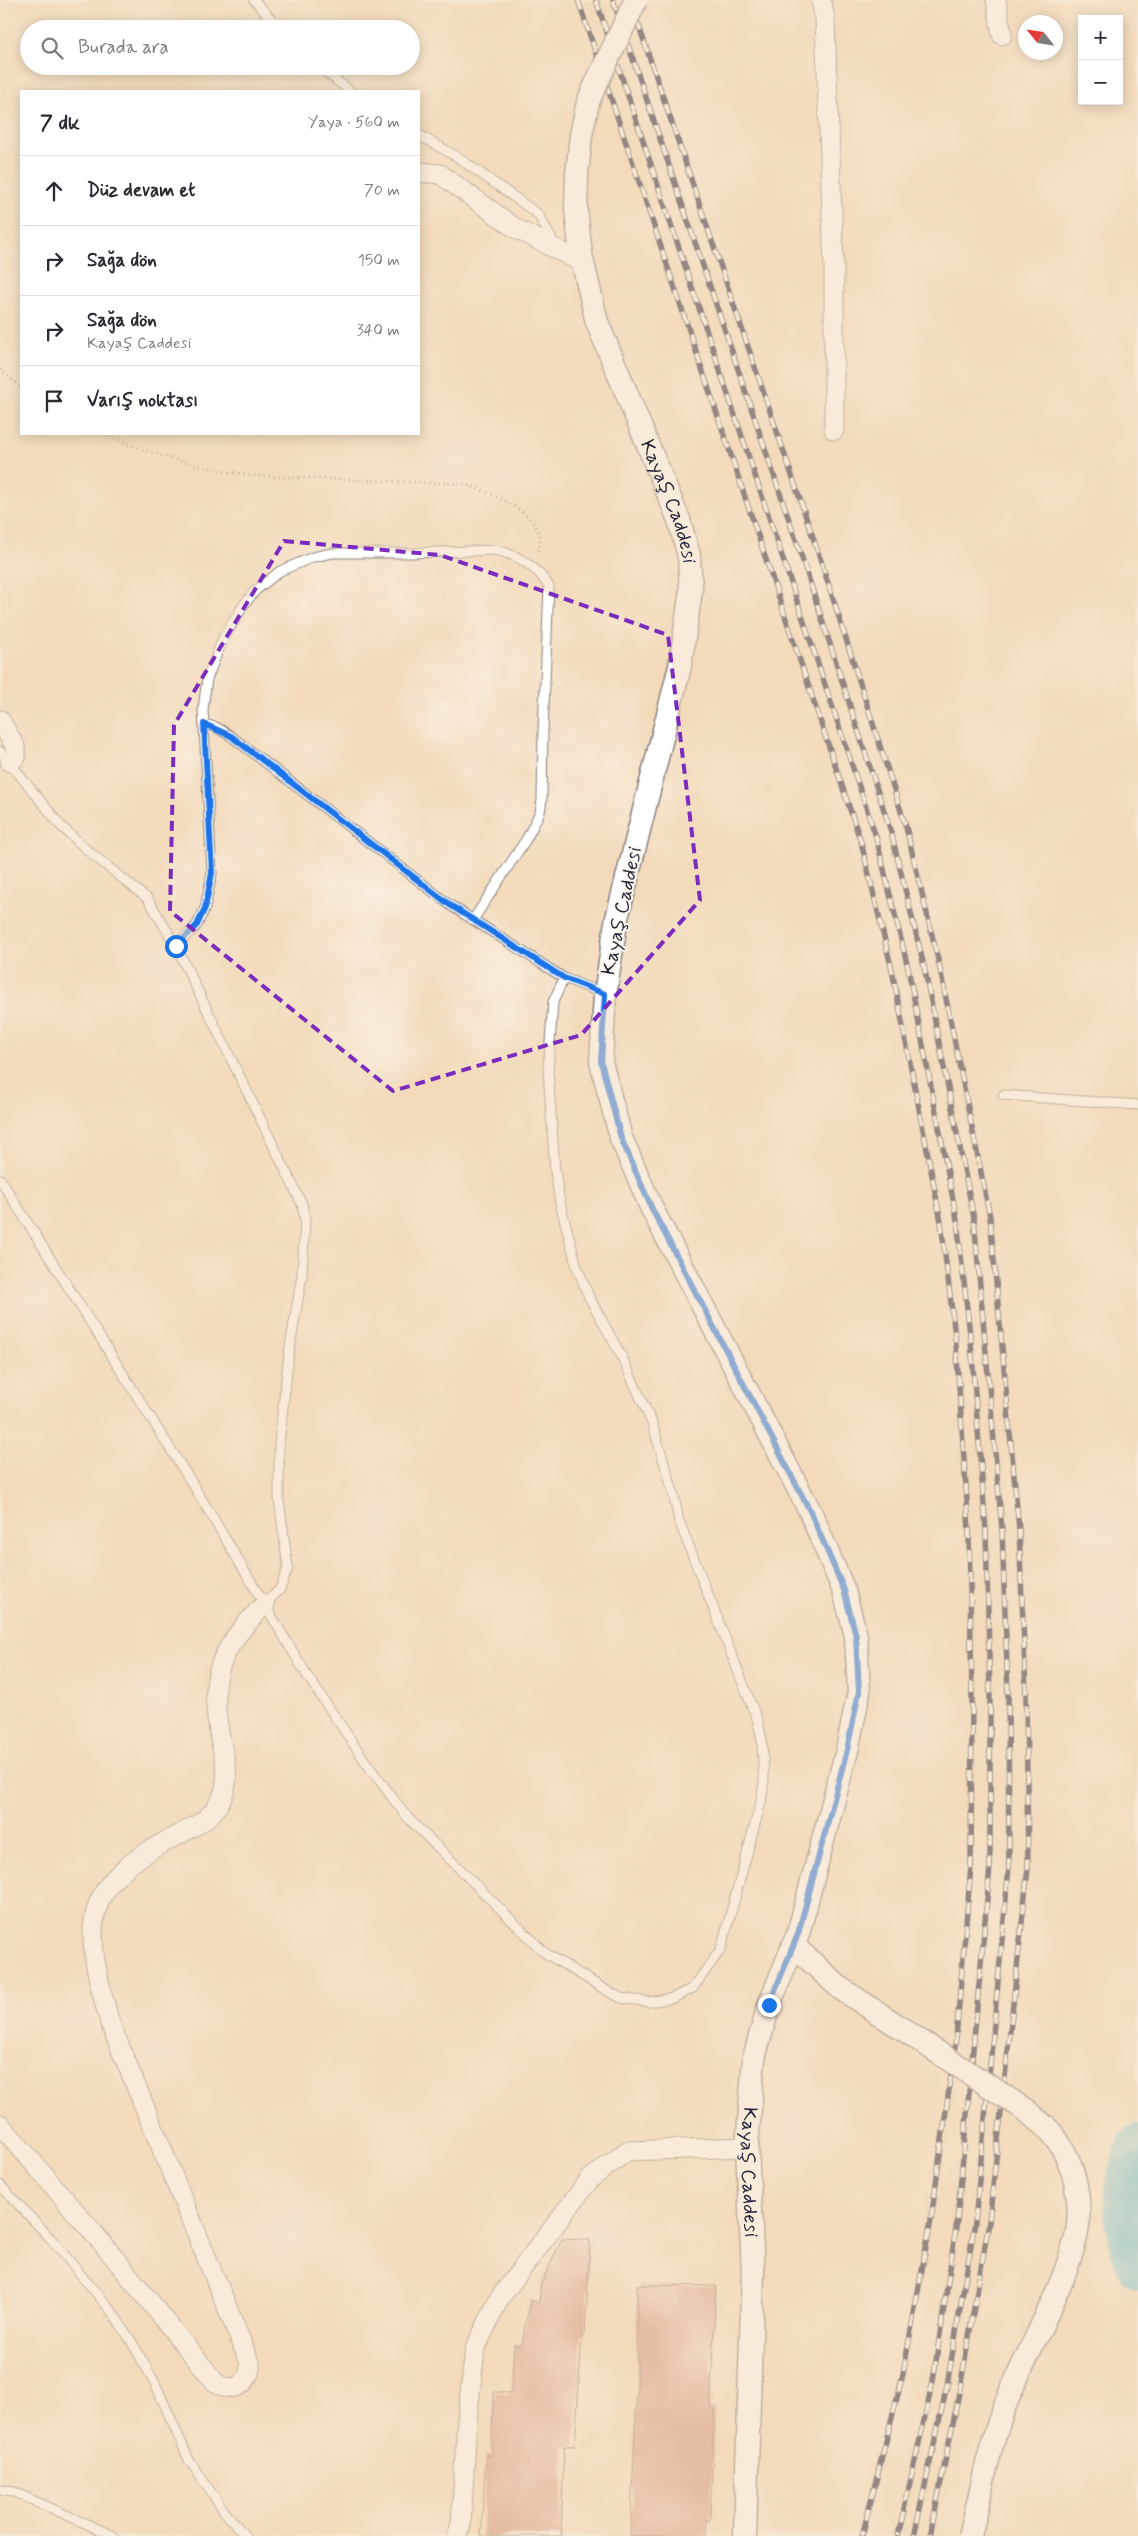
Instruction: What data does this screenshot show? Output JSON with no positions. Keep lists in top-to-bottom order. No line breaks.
{"streets":{"street":["Kayaş Caddesi"]},"north":"top left","page":{"map_buttons":["+","−"],"search":"Burada ara","heading":["7 dk","Yaya · 560 m"],"list":[["Düz devam et","70 m"],["Sağa dön","150 m"],["Sağa dön","Kayaş Caddesi","340 m"],"Varış noktası"]}}
